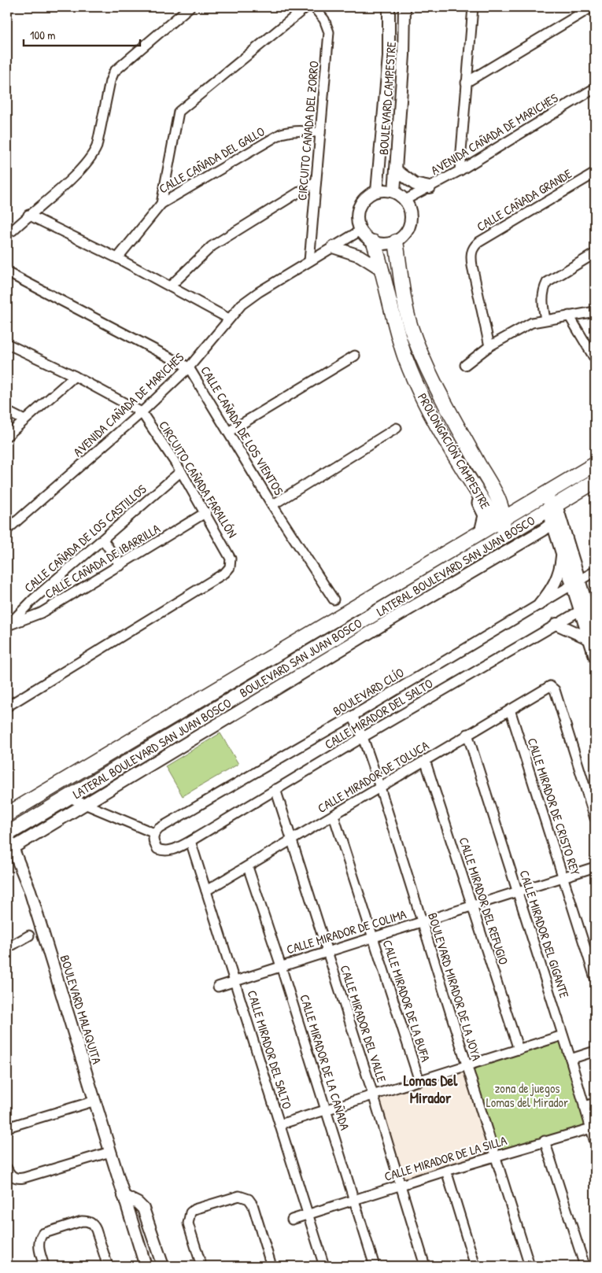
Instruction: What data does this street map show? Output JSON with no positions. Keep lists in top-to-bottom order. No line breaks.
{"streets":{"main road":["PROLONGACIÓN CAMPESTRE","BOULEVARD SAN JUAN BOSCO"],"street":["BOULEVARD CAMPESTRE","CIRCUITO CAÑADA DEL ZORRO","AVENIDA CAÑADA DE MARICHES","CALLE CAÑADA DEL GALLO","CALLE CAÑADA GRANDE","CALLE CAÑADA DE LOS VIENTOS","CIRCUITO CAÑADA FARALLÓN","CALLE CAÑADA DE LOS CASTILLOS","CALLE CAÑADA DE IBARRILLA","LATERAL BOULEVARD SAN JUAN BOSCO","BOULEVARD CLÍO","CALLE MIRADOR DEL SALTO","CALLE MIRADOR DE TOLUCA","CALLE MIRADOR DE CRISTO REY","CALLE MIRADOR DEL REFUGIO","CALLE MIRADOR DE COLIMA","CALLE MIRADOR DEL GIGANTE","BOULEVARD MIRADOR DE LA JOYA","CALLE MIRADOR DE LA BUFA","BOULEVARD MALAQUITA","CALLE MIRADOR DEL VALLE","CALLE MIRADOR DE LA CAÑADA","CALLE MIRADOR DE LA SILLA"]},"crossings":[["BOULEVARD CAMPESTRE","AVENIDA CAÑADA DE MARICHES"],["BOULEVARD CAMPESTRE","PROLONGACIÓN CAMPESTRE"],["CIRCUITO CAÑADA DEL ZORRO","AVENIDA CAÑADA DE MARICHES"],["CIRCUITO CAÑADA DEL ZORRO","CALLE CAÑADA DEL GALLO"],["AVENIDA CAÑADA DE MARICHES","CALLE CAÑADA DE LOS VIENTOS"],["AVENIDA CAÑADA DE MARICHES","PROLONGACIÓN CAMPESTRE"],["AVENIDA CAÑADA DE MARICHES","CIRCUITO CAÑADA FARALLÓN"],["PROLONGACIÓN CAMPESTRE","BOULEVARD SAN JUAN BOSCO"],["CIRCUITO CAÑADA FARALLÓN","CALLE CAÑADA DE LOS CASTILLOS"],["CIRCUITO CAÑADA FARALLÓN","CALLE CAÑADA DE IBARRILLA"],["CALLE CAÑADA DE LOS CASTILLOS","CALLE CAÑADA DE IBARRILLA"],["LATERAL BOULEVARD SAN JUAN BOSCO","BOULEVARD SAN JUAN BOSCO"],["LATERAL BOULEVARD SAN JUAN BOSCO","BOULEVARD MALAQUITA"],["BOULEVARD SAN JUAN BOSCO","BOULEVARD MALAQUITA"],["BOULEVARD CLÍO","CALLE MIRADOR DEL SALTO"],["BOULEVARD CLÍO","BOULEVARD MIRADOR DE LA JOYA"],["CALLE MIRADOR DEL SALTO","CALLE MIRADOR DE TOLUCA"],["CALLE MIRADOR DEL SALTO","CALLE MIRADOR DE COLIMA"],["CALLE MIRADOR DEL SALTO","BOULEVARD MIRADOR DE LA JOYA"],["CALLE MIRADOR DEL SALTO","CALLE MIRADOR DEL VALLE"],["CALLE MIRADOR DEL SALTO","CALLE MIRADOR DE LA SILLA"],["CALLE MIRADOR DE TOLUCA","CALLE MIRADOR DE CRISTO REY"],["CALLE MIRADOR DE TOLUCA","CALLE MIRADOR DEL REFUGIO"],["CALLE MIRADOR DE TOLUCA","CALLE MIRADOR DEL GIGANTE"],["CALLE MIRADOR DE TOLUCA","BOULEVARD MIRADOR DE LA JOYA"],["CALLE MIRADOR DE TOLUCA","CALLE MIRADOR DE LA BUFA"],["CALLE MIRADOR DE TOLUCA","CALLE MIRADOR DEL VALLE"],["CALLE MIRADOR DE TOLUCA","CALLE MIRADOR DE LA CAÑADA"],["CALLE MIRADOR DE CRISTO REY","CALLE MIRADOR DE COLIMA"],["CALLE MIRADOR DEL REFUGIO","CALLE MIRADOR DE COLIMA"],["CALLE MIRADOR DE COLIMA","CALLE MIRADOR DEL GIGANTE"],["CALLE MIRADOR DE COLIMA","BOULEVARD MIRADOR DE LA JOYA"],["CALLE MIRADOR DE COLIMA","CALLE MIRADOR DE LA BUFA"],["CALLE MIRADOR DE COLIMA","CALLE MIRADOR DEL VALLE"],["CALLE MIRADOR DE COLIMA","CALLE MIRADOR DE LA CAÑADA"],["CALLE MIRADOR DEL GIGANTE","CALLE MIRADOR DE LA SILLA"],["BOULEVARD MIRADOR DE LA JOYA","CALLE MIRADOR DE LA SILLA"],["CALLE MIRADOR DEL VALLE","CALLE MIRADOR DE LA SILLA"],["CALLE MIRADOR DE LA CAÑADA","CALLE MIRADOR DE LA SILLA"]],"districts":["Lomas Del Mirador"],"parks":["zona de juegos Lomas del Mirador"],"scale_bar":"100 m"}
